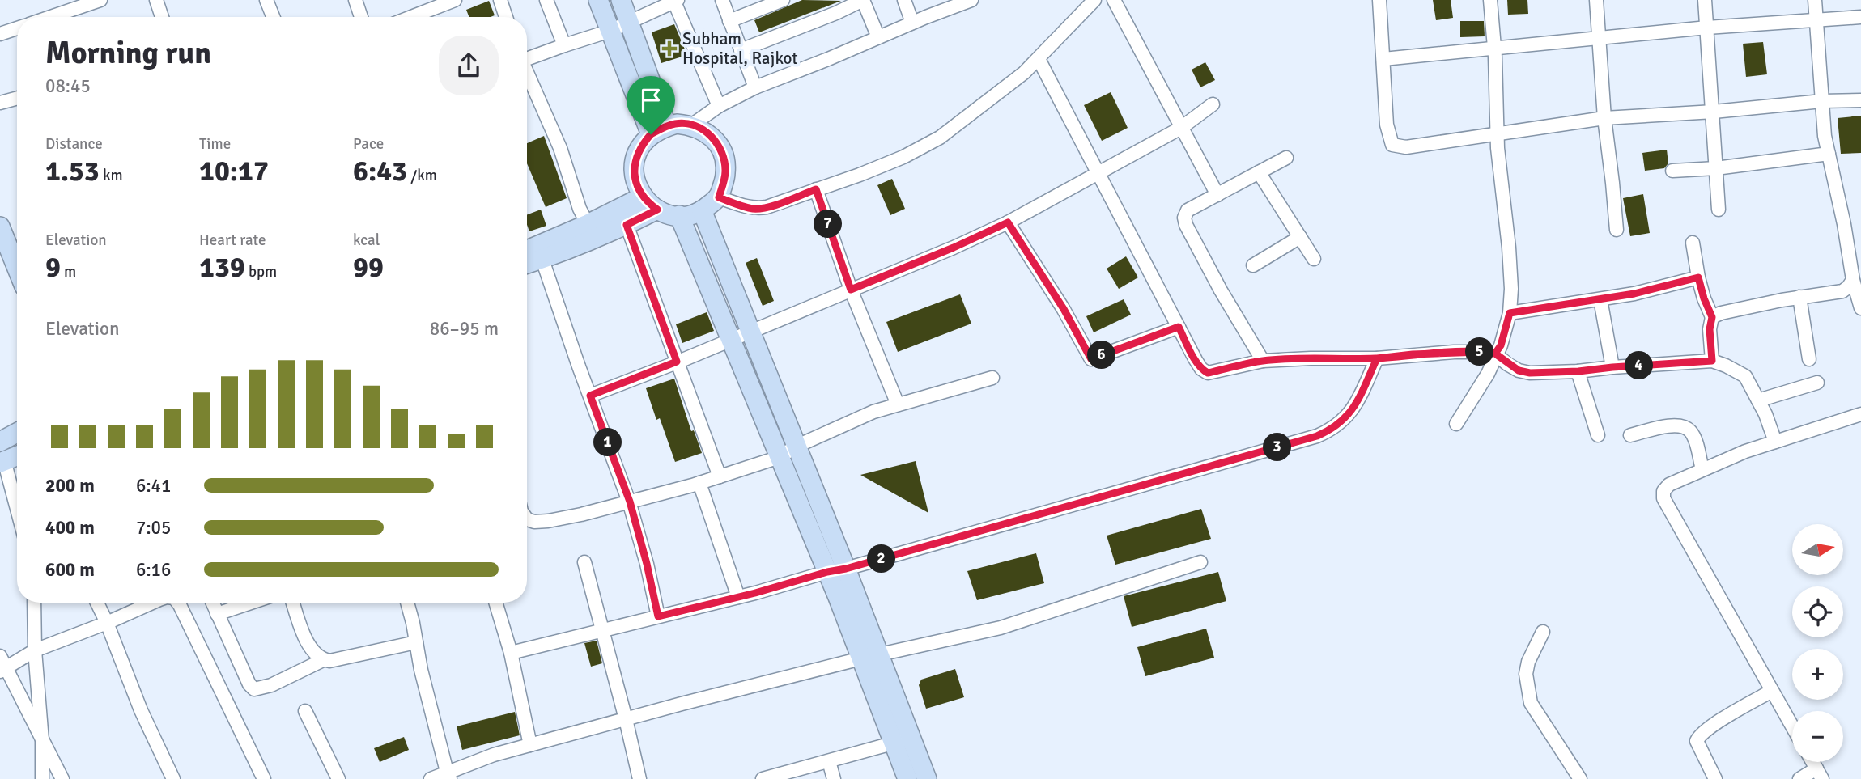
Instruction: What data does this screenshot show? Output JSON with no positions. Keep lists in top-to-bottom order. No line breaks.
{"places":{"health":["Subham Hospital, Rajkot"]},"north":"right","page":{"heading":["Morning run","08:45"],"stats":[["Distance","1.53 km"],["Time","10:17"],["Pace","6:43 /km"],["Elevation","9 m"],["Heart rate","139 bpm"],["kcal","99"]],"pins":["7","5","6","4","1","3","2"],"chart":["Elevation","86–95 m"],"list":[{"name":"200 m","note":"6:41"},{"name":"400 m","note":"7:05"},{"name":"600 m","note":"6:16"}],"map_buttons":["+","−"]}}
